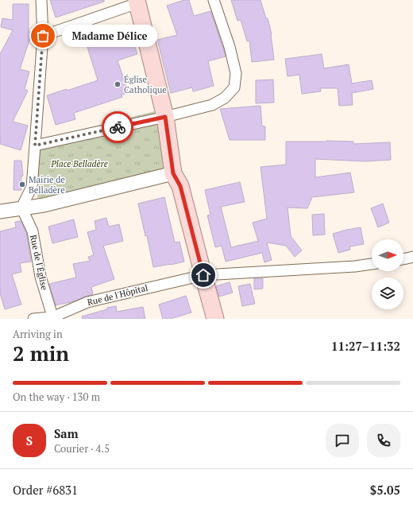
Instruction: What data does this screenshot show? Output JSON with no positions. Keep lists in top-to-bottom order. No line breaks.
{"streets":{"street":["Rue de l'Église","Rue de l'Hôpital"]},"crossings":[["Rue de l'Église","Rue de l'Hôpital"]],"parks":["Place Belladère"],"places":["Madame Délice","Église Catholique","Mairie de Belladère"],"north":"right","page":{"bubble":"Madame Délice","heading":["2 min","Arriving in","11:27–11:32"],"panel":["Sam","Courier · 4.5","Order #6831","$5.05"],"bar":"On the way · 130 m","round":"S"}}
